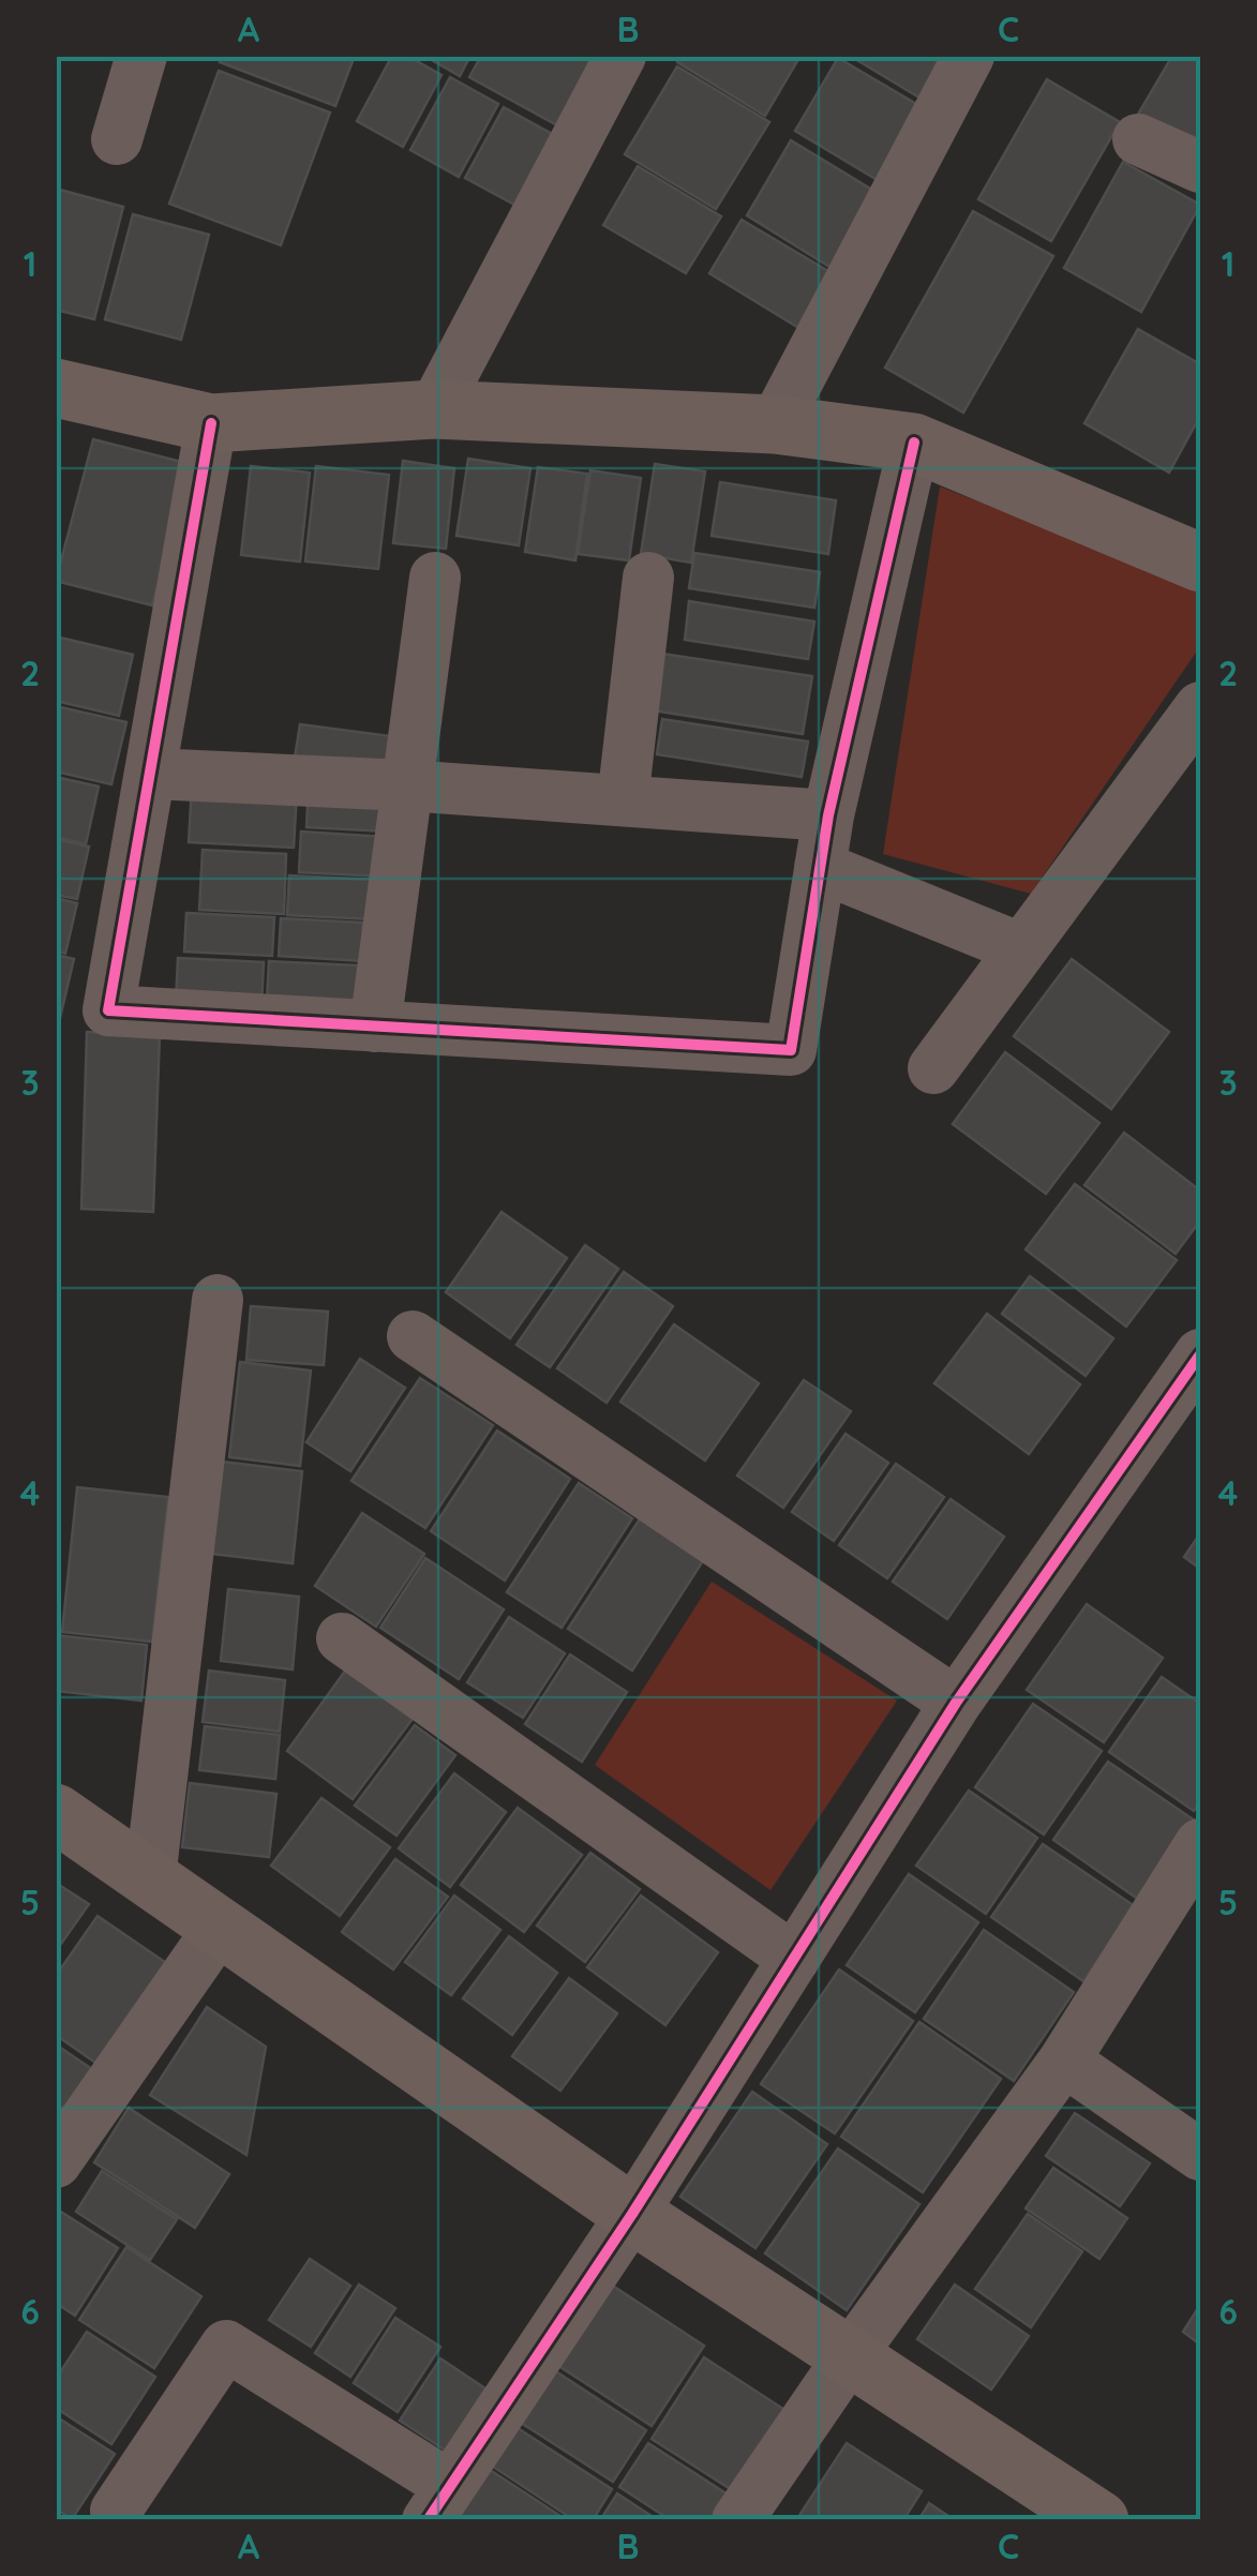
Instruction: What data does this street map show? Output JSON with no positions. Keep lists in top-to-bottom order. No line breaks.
{"grid":{"columns":["A","B","C"],"rows":["1","2","3","4","5","6"]}}
